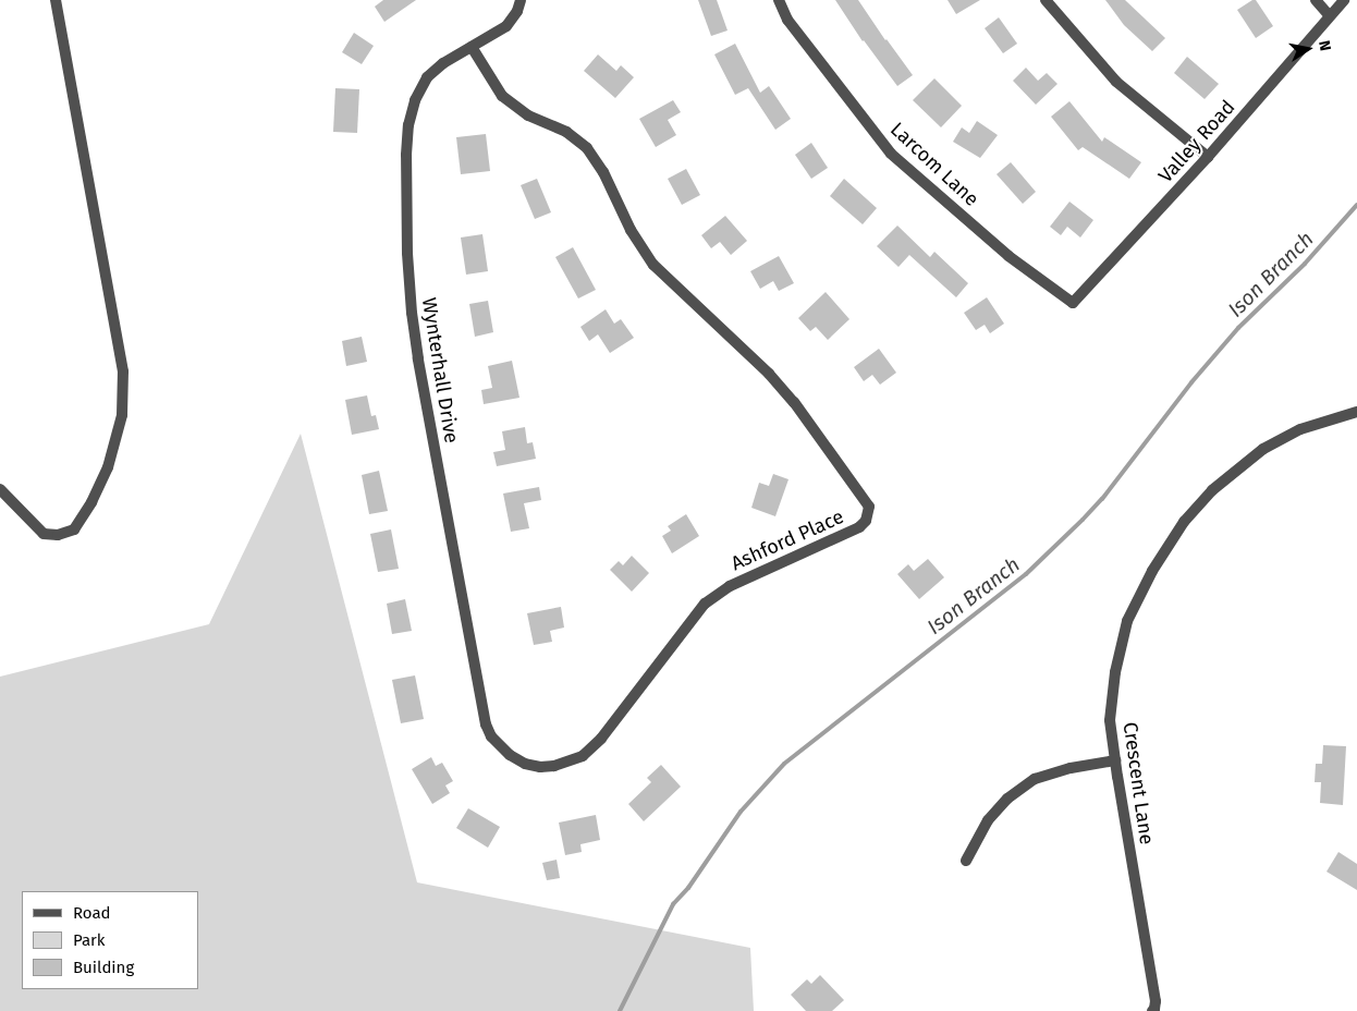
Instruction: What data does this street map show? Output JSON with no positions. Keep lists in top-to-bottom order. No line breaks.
{"streets":{"street":["Valley Road","Larcom Lane","Wynterhall Drive","Ashford Place","Crescent Lane"]},"crossings":[["Valley Road","Larcom Lane"],["Wynterhall Drive","Ashford Place"]],"water":["Ison Branch"],"legend":["Road","Park","Building"],"north":"right"}
